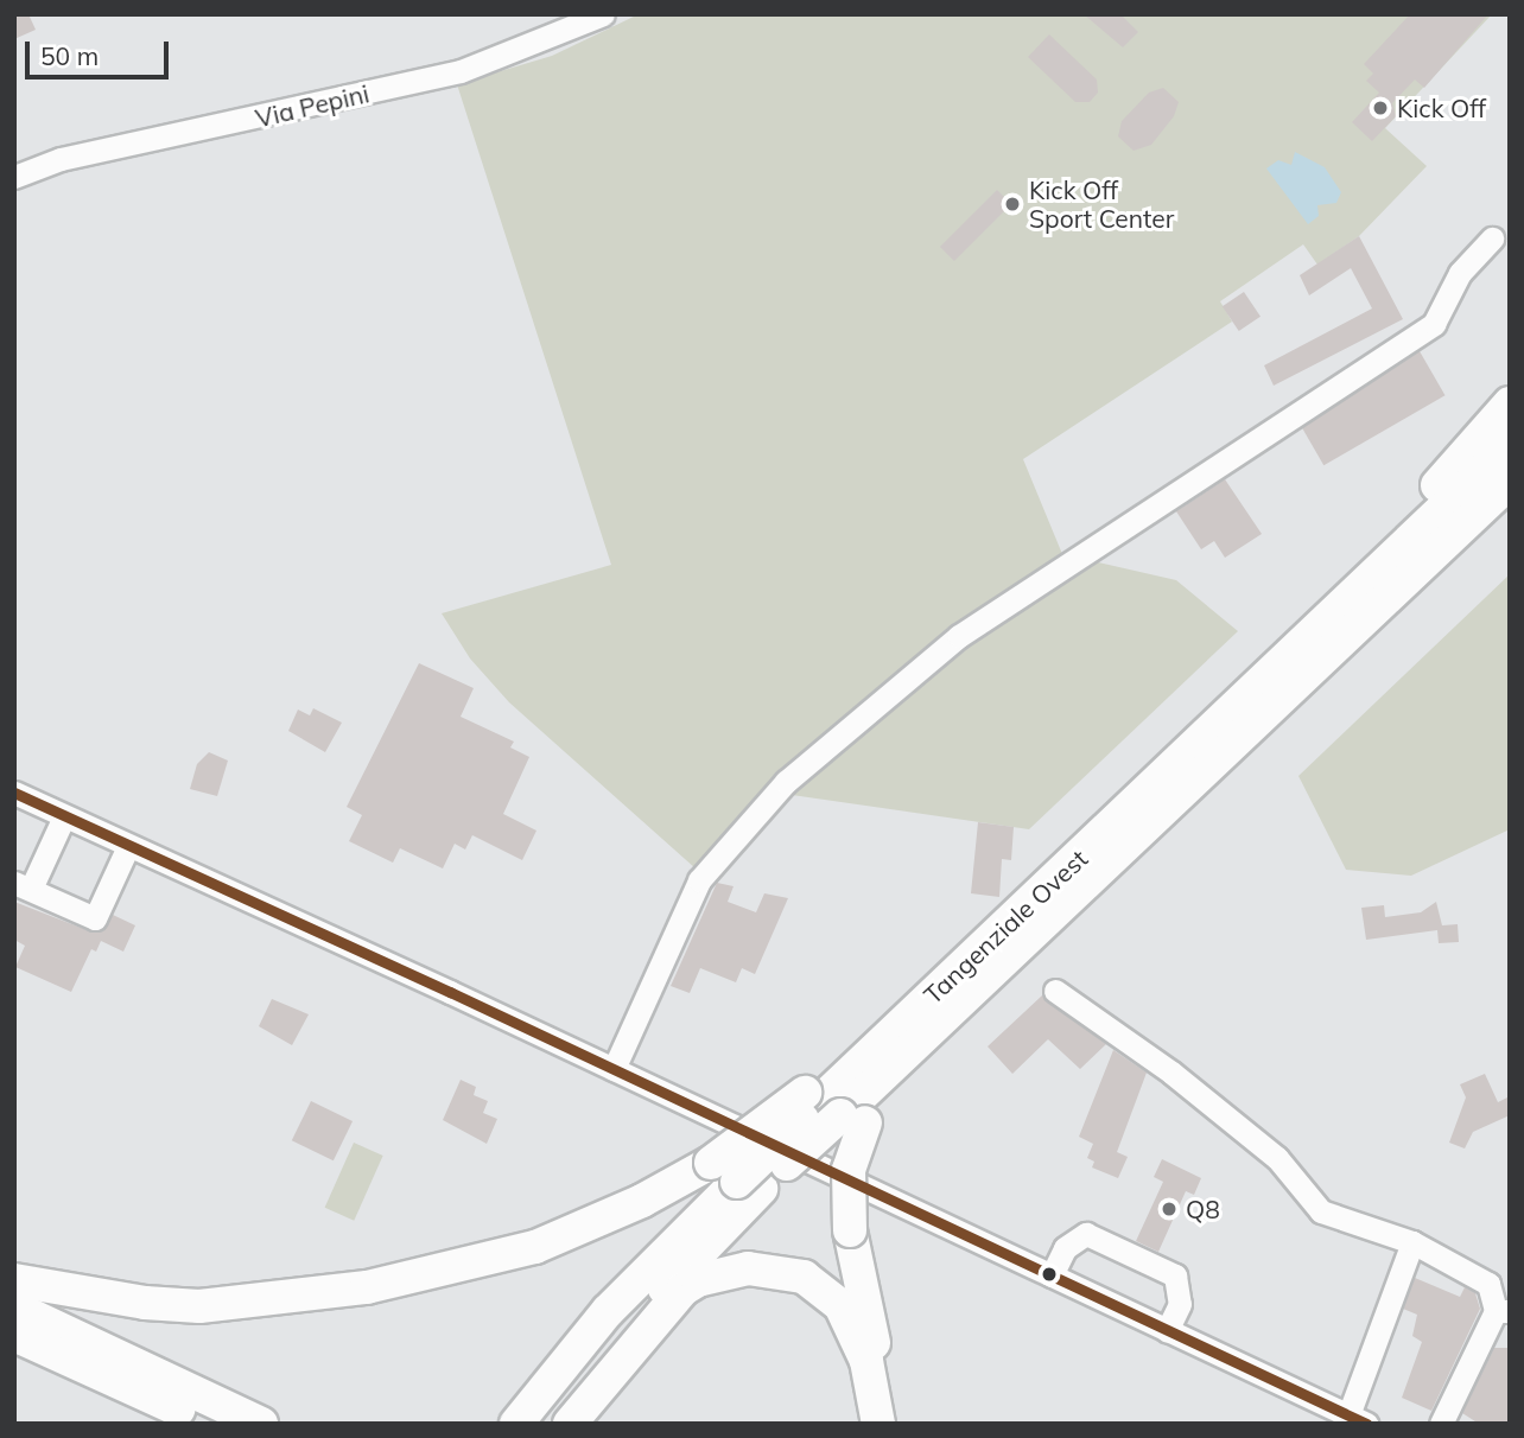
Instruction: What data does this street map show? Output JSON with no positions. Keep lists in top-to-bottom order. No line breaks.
{"streets":{"highway":["Tangenziale Ovest"],"street":["Via Pepini"]},"places":["Kick Off","Kick Off Sport Center","Q8"],"scale_bar":"50 m"}
